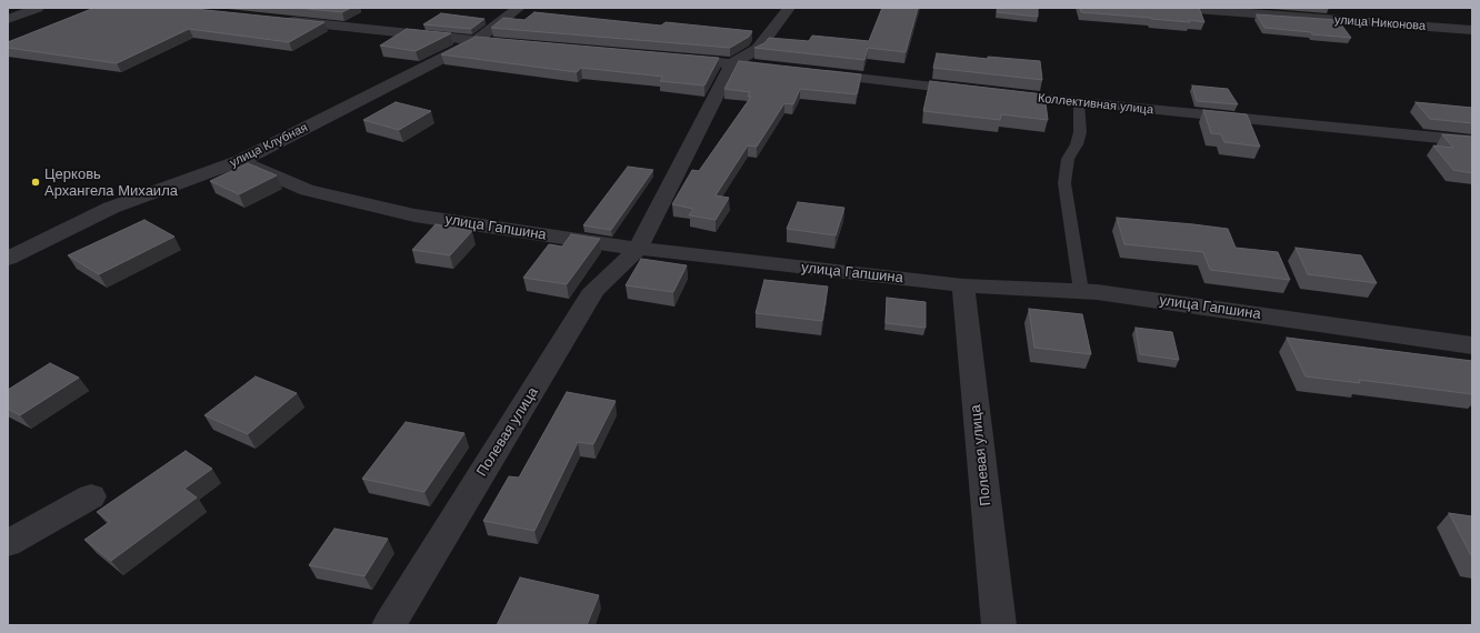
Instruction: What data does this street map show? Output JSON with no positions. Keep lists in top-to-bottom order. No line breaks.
{"streets":{"street":["улица Никонова","Коллективная улица","улица Клубная","улица Гапшина","Полевая улица"]},"crossings":[["улица Клубная","улица Гапшина"],["улица Гапшина","Полевая улица"]],"places":["Церковь Архангела Михаила"]}
